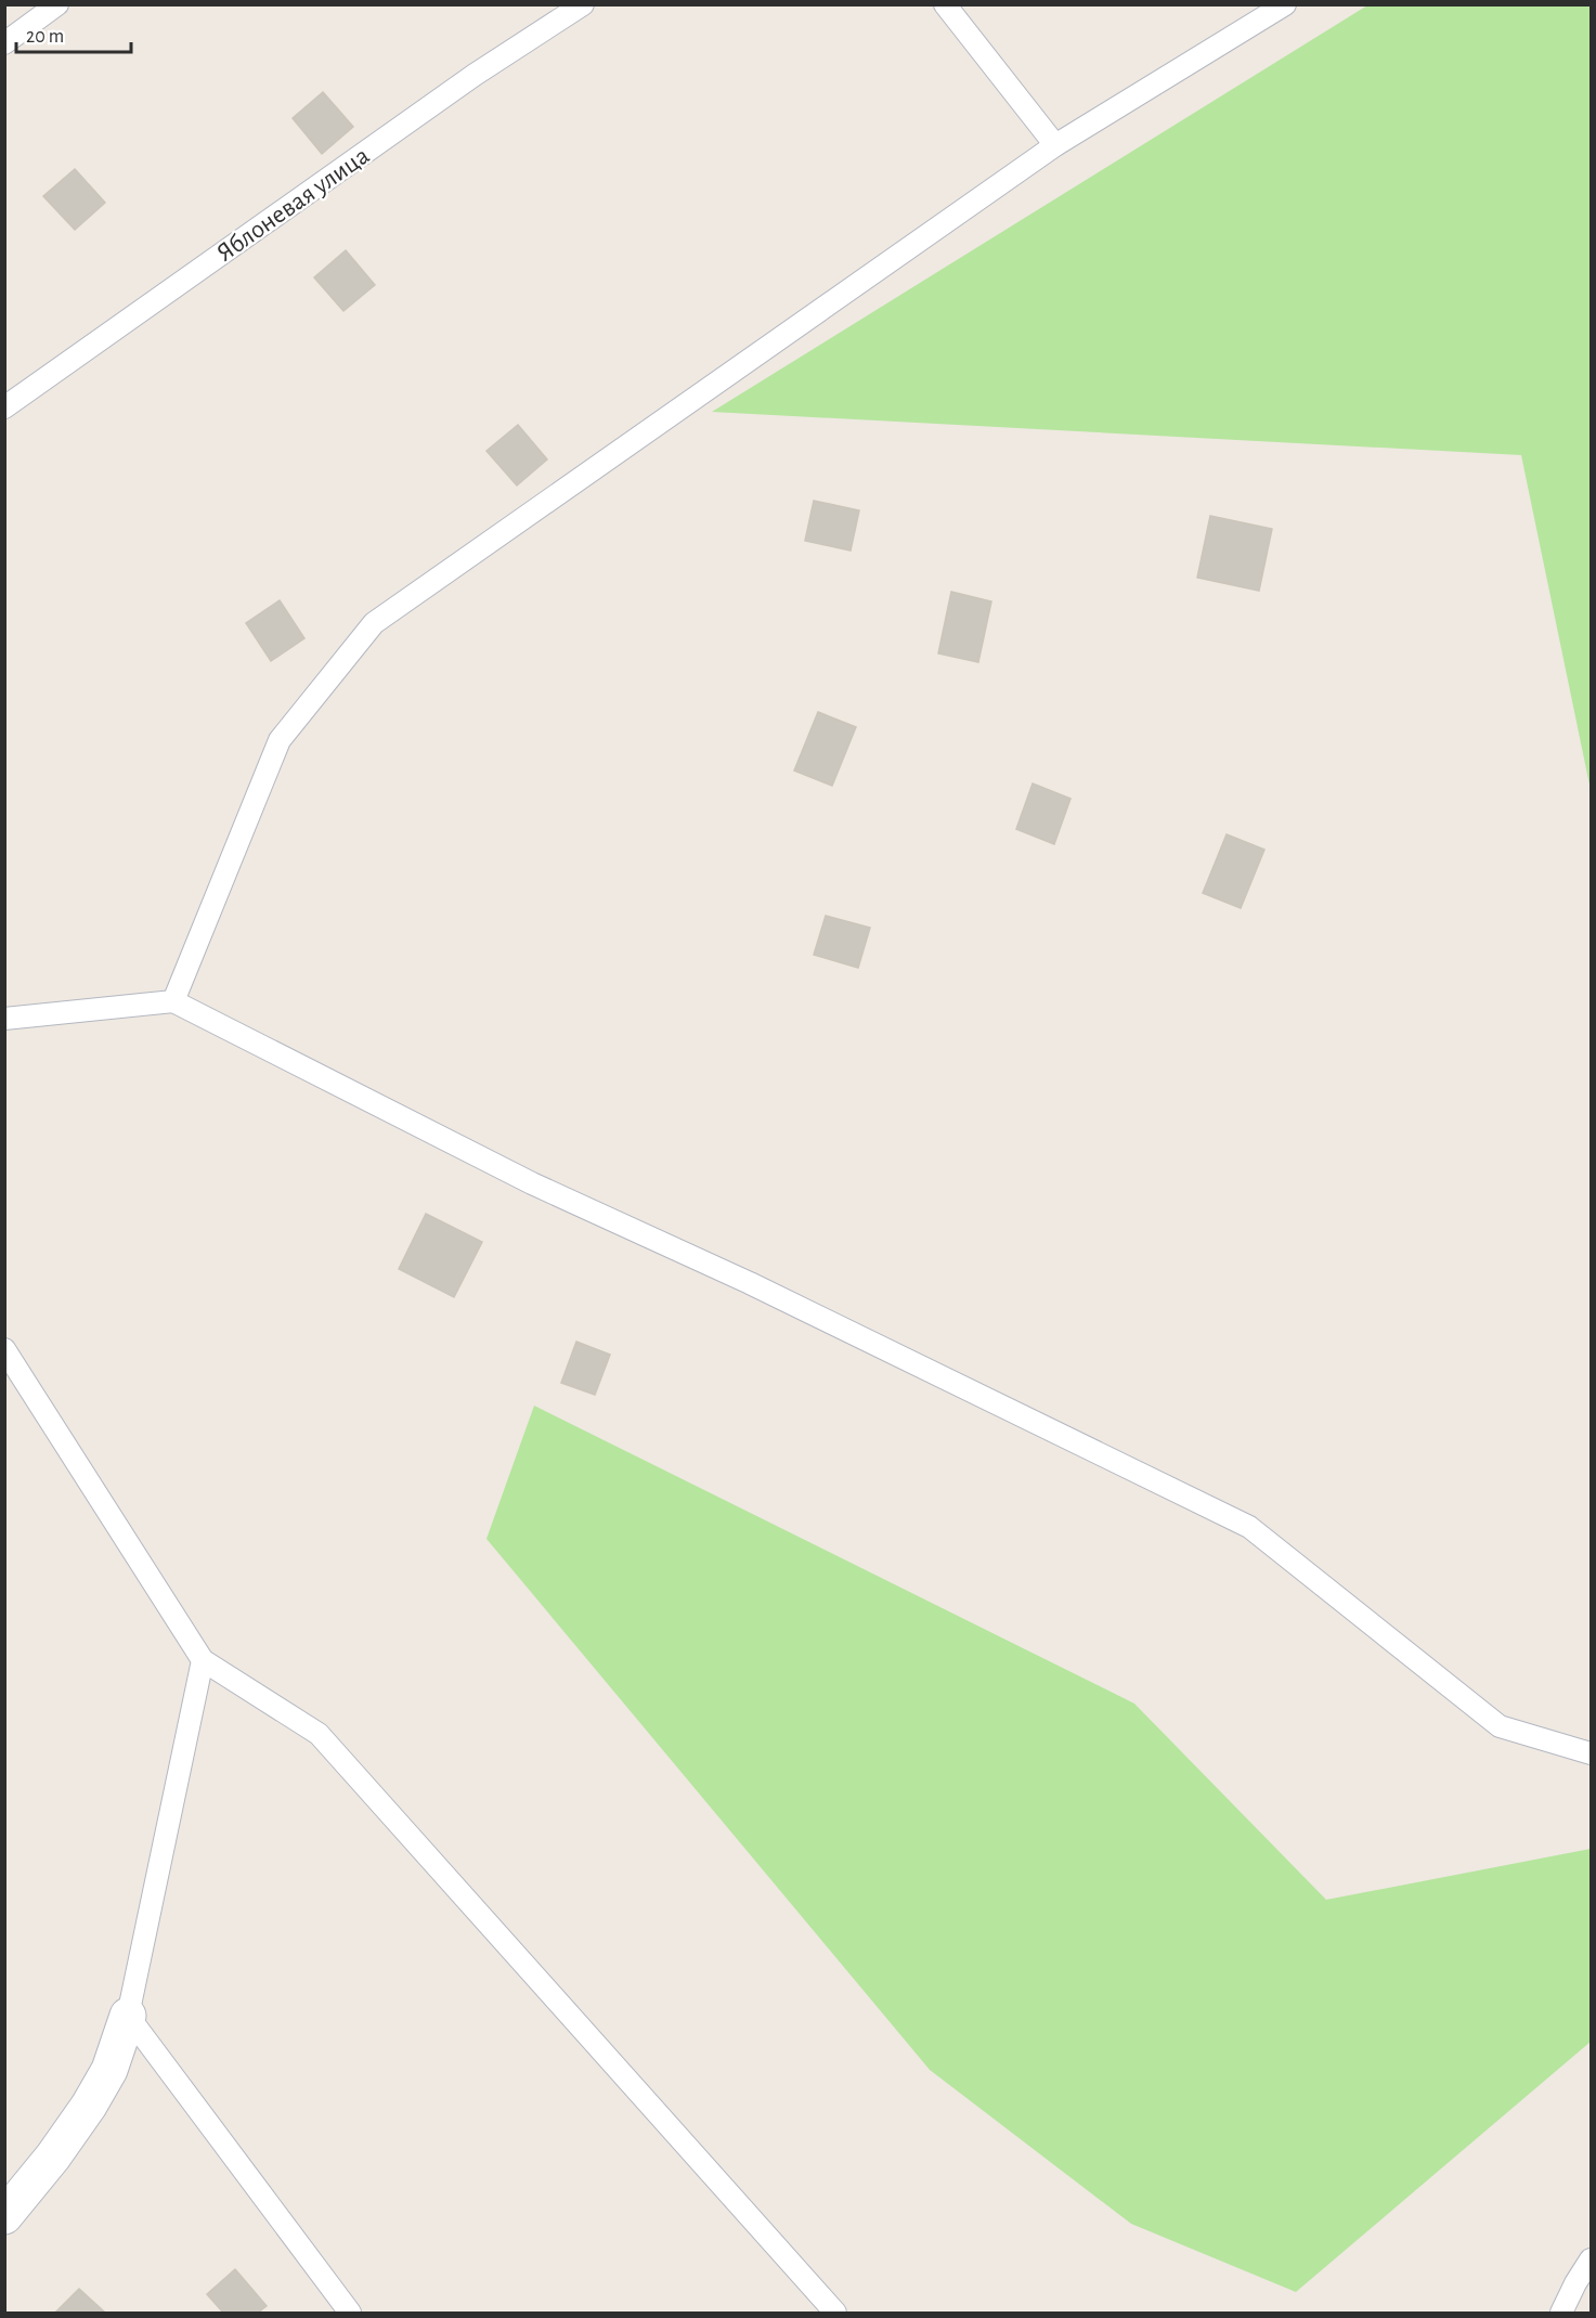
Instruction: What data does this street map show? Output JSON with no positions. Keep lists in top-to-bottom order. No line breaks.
{"streets":{"lane":["Яблоневая улица"]},"scale_bar":"20 m"}
